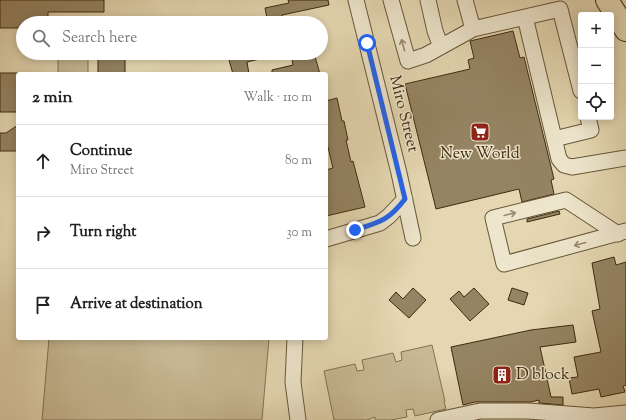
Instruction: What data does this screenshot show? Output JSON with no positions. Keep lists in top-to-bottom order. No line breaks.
{"streets":{"street":["Miro Street"]},"places":{"supermarket":["New World"],"building":["D block"]},"page":{"map_buttons":["+","−"],"search":"Search here","heading":["2 min","Walk · 110 m"],"list":[["Continue","Miro Street","80 m"],["Turn right","30 m"],"Arrive at destination"]}}
